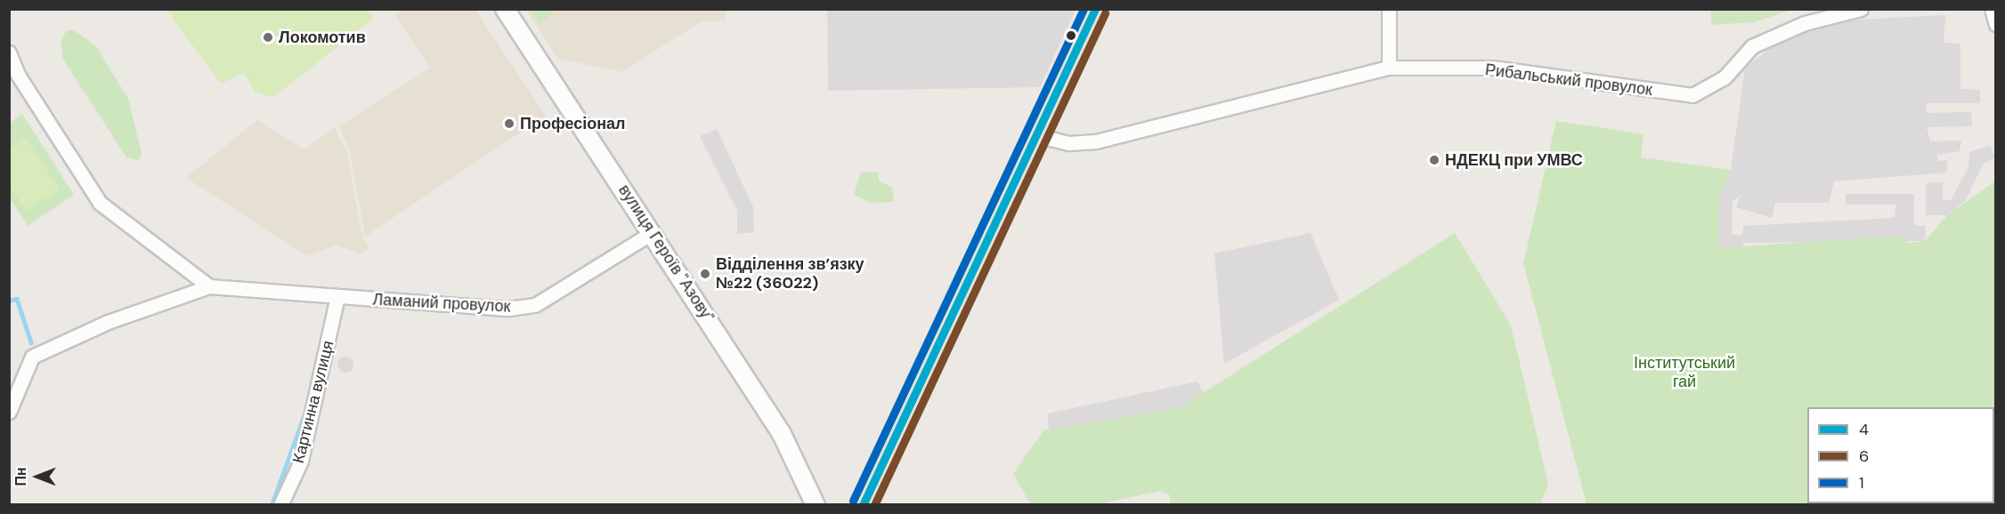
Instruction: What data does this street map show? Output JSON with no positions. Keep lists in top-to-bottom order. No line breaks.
{"streets":{"street":["Рибальський провулок","вулиця Героїв \"Азову\"","Ламаний провулок","Картинна вулиця"]},"crossings":[["вулиця Героїв \"Азову\"","Ламаний провулок"],["Ламаний провулок","Картинна вулиця"]],"parks":["Інститутський гай"],"places":["Локомотив","Професіонал","НДЕКЦ при УМВС","Відділення зв’язку №22 (36022)"],"lines":["transit line 4","transit line 1","transit line 6"],"legend":["4","6","1"],"north":"left"}
